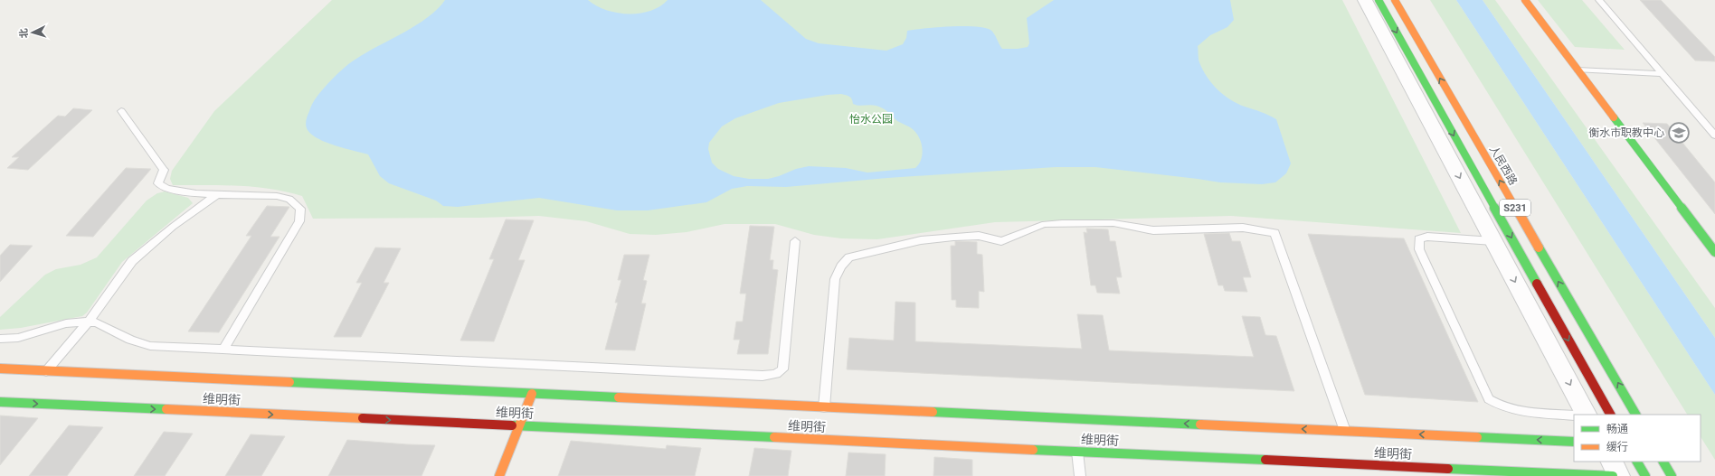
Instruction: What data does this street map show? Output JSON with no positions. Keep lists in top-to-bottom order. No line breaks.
{"streets":{"street":["人民西路","S231","维明街"]},"parks":["怡水公园"],"places":{"school or university":["衡水市职教中心"]},"legend":["畅通","缓行"],"north":"left"}
